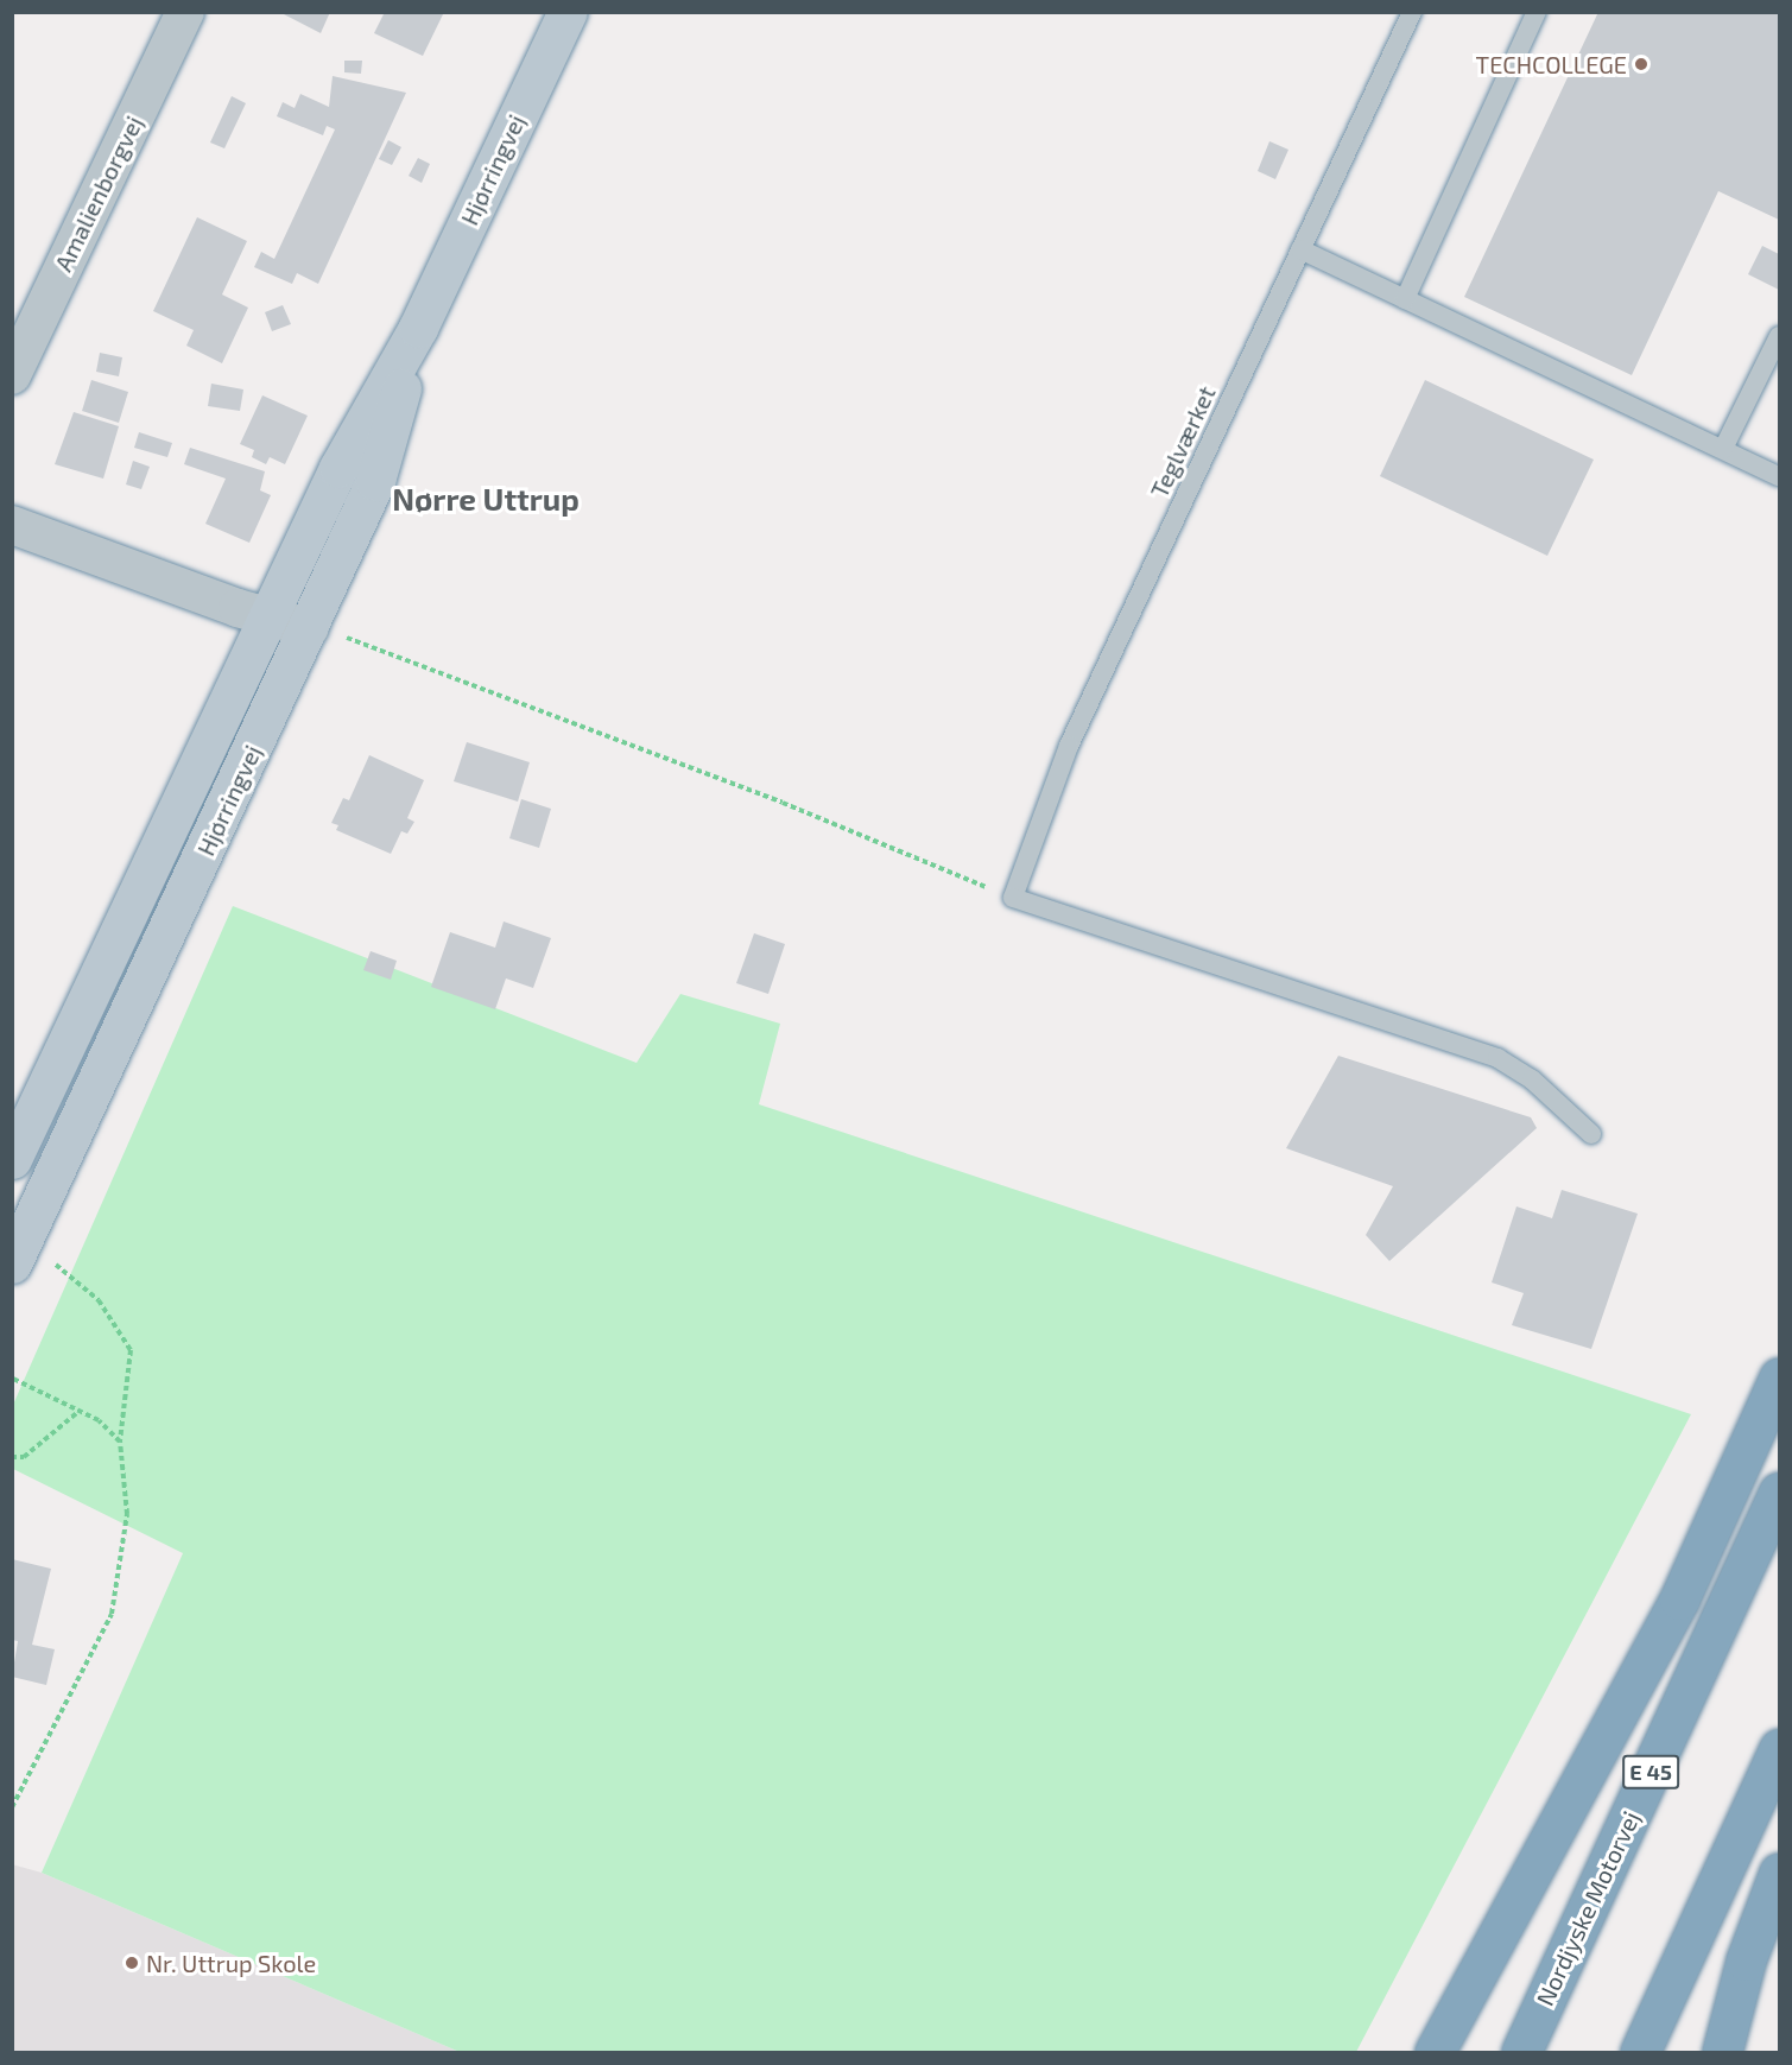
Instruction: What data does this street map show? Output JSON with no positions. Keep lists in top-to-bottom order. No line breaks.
{"streets":{"highway":["E 45","Nordjyske Motorvej"],"main road":["Hjørringvej"],"street":["Amalienborgvej"],"lane":["Teglværket"]},"districts":["Nørre Uttrup"],"places":["TECHCOLLEGE","Nr. Uttrup Skole"]}
